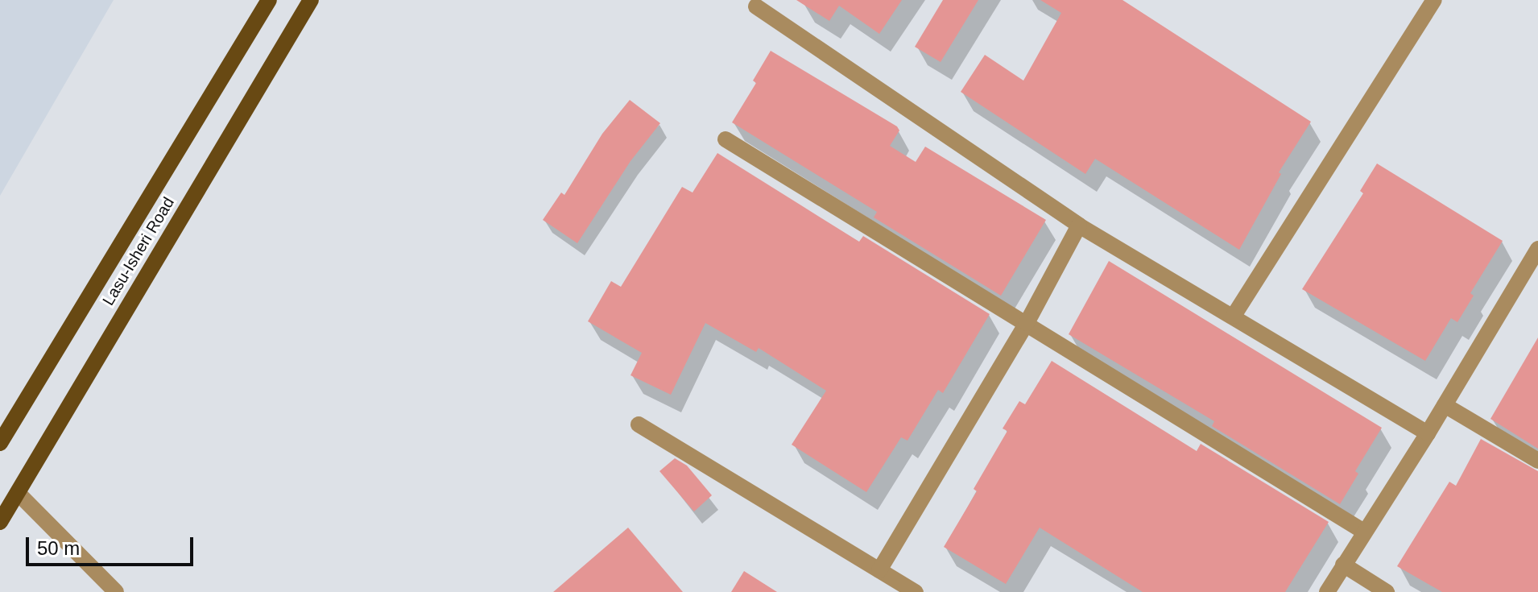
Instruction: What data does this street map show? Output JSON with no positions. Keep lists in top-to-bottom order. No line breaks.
{"streets":{"main road":["Lasu-Isheri Road"]},"scale_bar":"50 m"}
